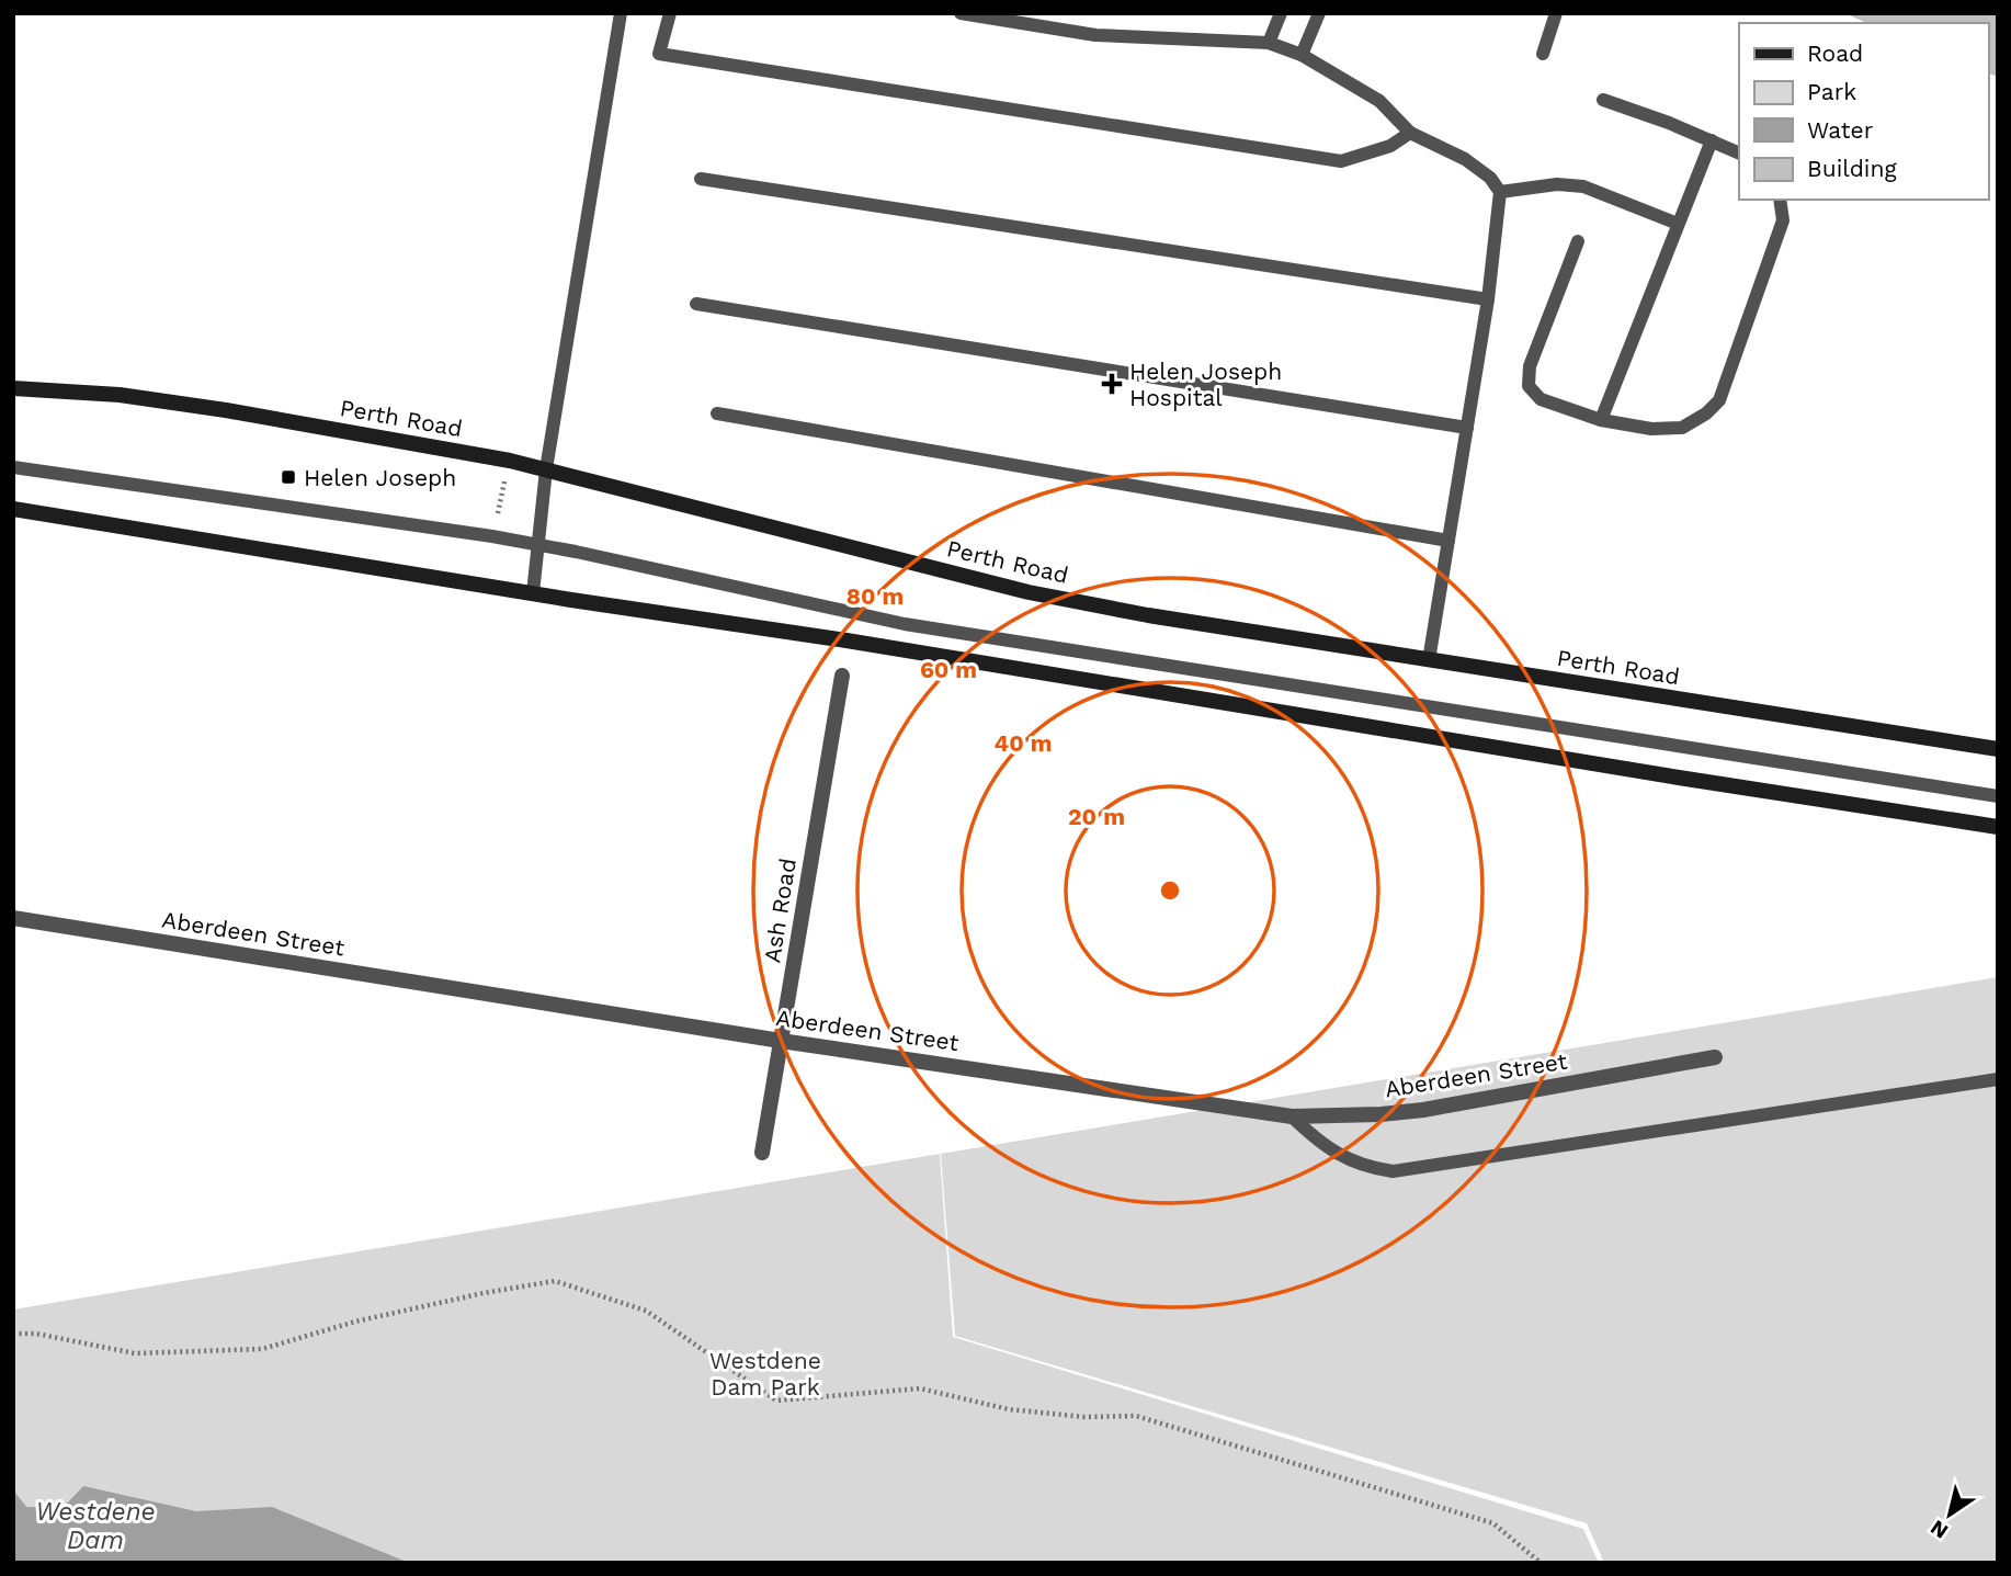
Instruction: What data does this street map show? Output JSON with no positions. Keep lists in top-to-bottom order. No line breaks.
{"streets":{"main road":["Perth Road"],"street":["Ash Road","Aberdeen Street"]},"crossings":[["Ash Road","Aberdeen Street"]],"water":["Westdene Dam"],"parks":["Westdene Dam Park"],"places":{"health":["Helen Joseph Hospital"],"transit":["Helen Joseph"]},"legend":["Road","Park","Water","Building"],"north":"bottom left","rings":["80 m","60 m","40 m","20 m"]}
